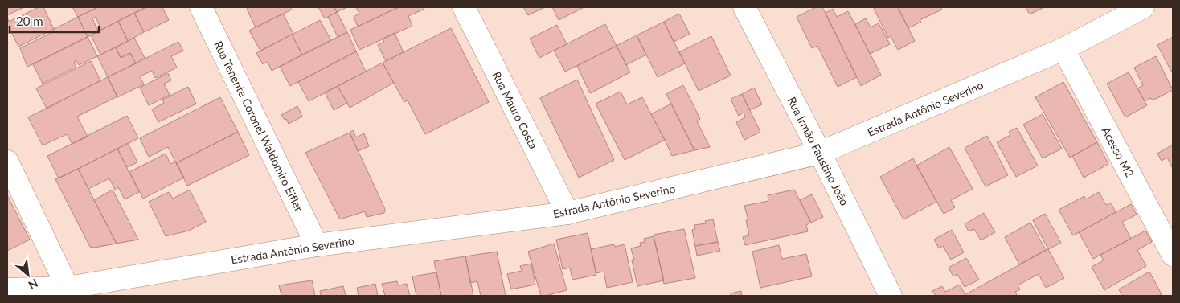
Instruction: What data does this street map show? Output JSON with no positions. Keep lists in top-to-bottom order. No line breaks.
{"streets":{"street":["Estrada Antônio Severino","Rua Mauro Costa","Rua Tenente Coronel Waldomiro Eifler","Rua Irmão Faustino João","Acesso M2"]},"crossings":[["Estrada Antônio Severino","Rua Mauro Costa"],["Estrada Antônio Severino","Rua Tenente Coronel Waldomiro Eifler"],["Estrada Antônio Severino","Rua Irmão Faustino João"],["Estrada Antônio Severino","Acesso M2"]],"scale_bar":"20 m","north":"bottom right"}
